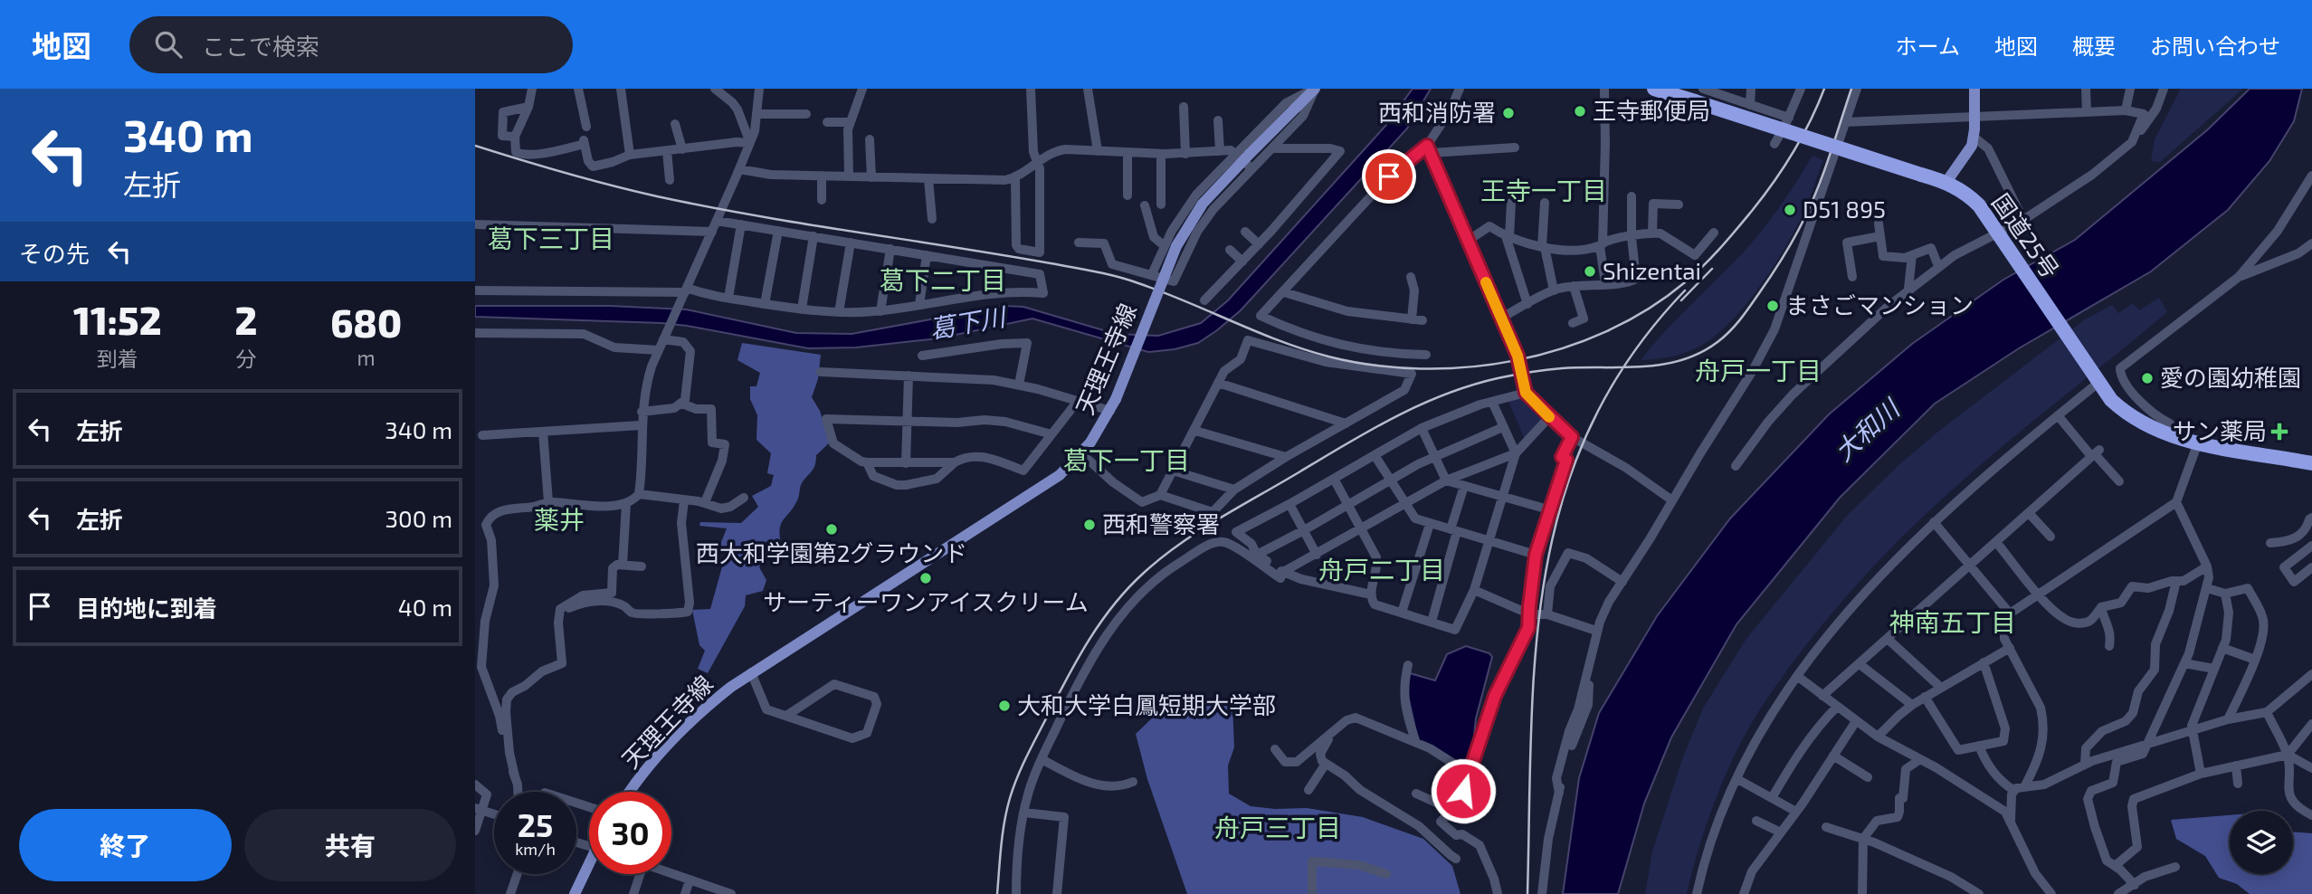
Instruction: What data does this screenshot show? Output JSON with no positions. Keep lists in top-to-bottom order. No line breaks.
{"streets":{"highway":["国道25号"],"main road":["天理王寺線"]},"districts":["王寺一丁目","葛下三丁目","葛下二丁目","舟戸一丁目","葛下一丁目","薬井","舟戸二丁目","神南五丁目","舟戸三丁目"],"water":["葛下川","大和川"],"places":{"other":["王寺郵便局","西和消防署","D51 895","Shizentai","まさごマンション","愛の園幼稚園","西和警察署","西大和学園第2グラウンド","サーティーワンアイスクリーム","大和大学白鳳短期大学部"],"health":["サン薬局"]},"page":{"header":"地図","search":"ここで検索","nav":["ホーム","地図","概要","お問い合わせ"],"turn":["340 m","左折"],"then":"その先","eta":["11:52","到着","2","分","680","m"],"list":[{"name":"左折","value":"340 m"},{"name":"左折","value":"300 m"},{"name":"目的地に到着","value":"40 m"}],"speed":"25 km/h","limit":"30","buttons":["終了","共有"]}}
